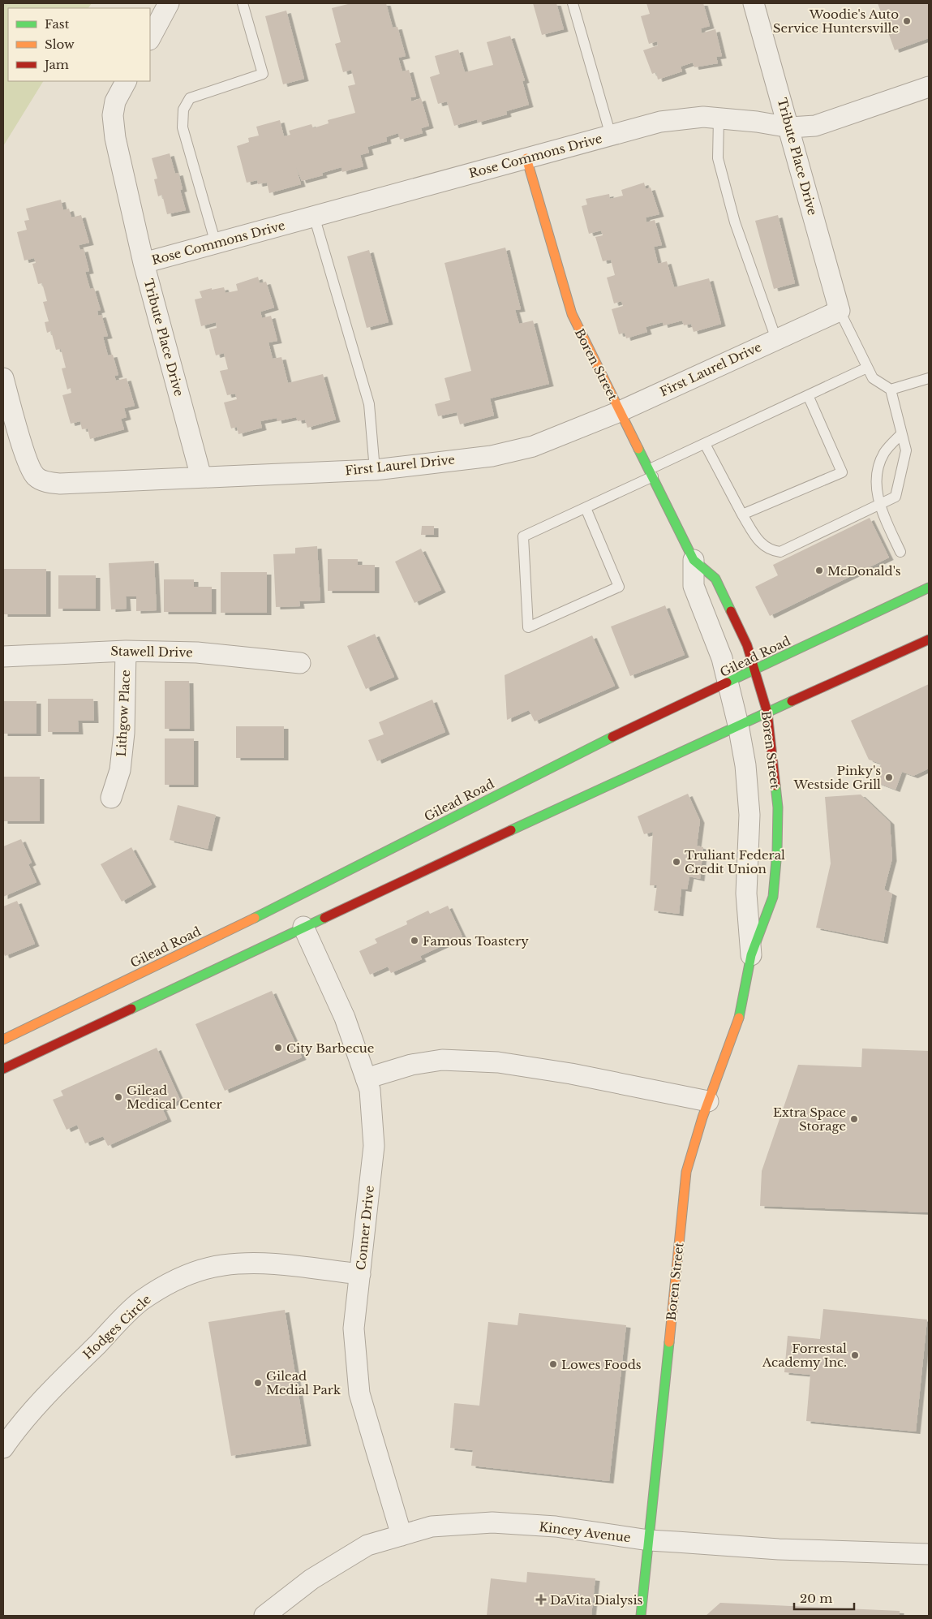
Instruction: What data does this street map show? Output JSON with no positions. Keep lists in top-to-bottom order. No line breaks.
{"streets":{"main road":["Boren Street","Gilead Road"],"street":["Rose Commons Drive","Tribute Place Drive","First Laurel Drive","Stawell Drive","Lithgow Place","Conner Drive","Hodges Circle","Kincey Avenue"]},"crossings":[["Rose Commons Drive","Tribute Place Drive"],["Rose Commons Drive","Boren Street"],["Tribute Place Drive","First Laurel Drive"],["Boren Street","First Laurel Drive"],["Boren Street","Gilead Road"],["Boren Street","Kincey Avenue"],["Stawell Drive","Lithgow Place"],["Conner Drive","Hodges Circle"],["Conner Drive","Kincey Avenue"]],"places":{"other":["Woodie's Auto Service Huntersville","McDonald's","Pinky's Westside Grill","Truliant Federal Credit Union","Famous Toastery","City Barbecue","Gilead Medical Center","Extra Space Storage","Forrestal Academy Inc.","Lowes Foods","Gilead Medial Park"],"health":["DaVita Dialysis"]},"legend":["Fast","Slow","Jam"],"scale_bar":"20 m"}
